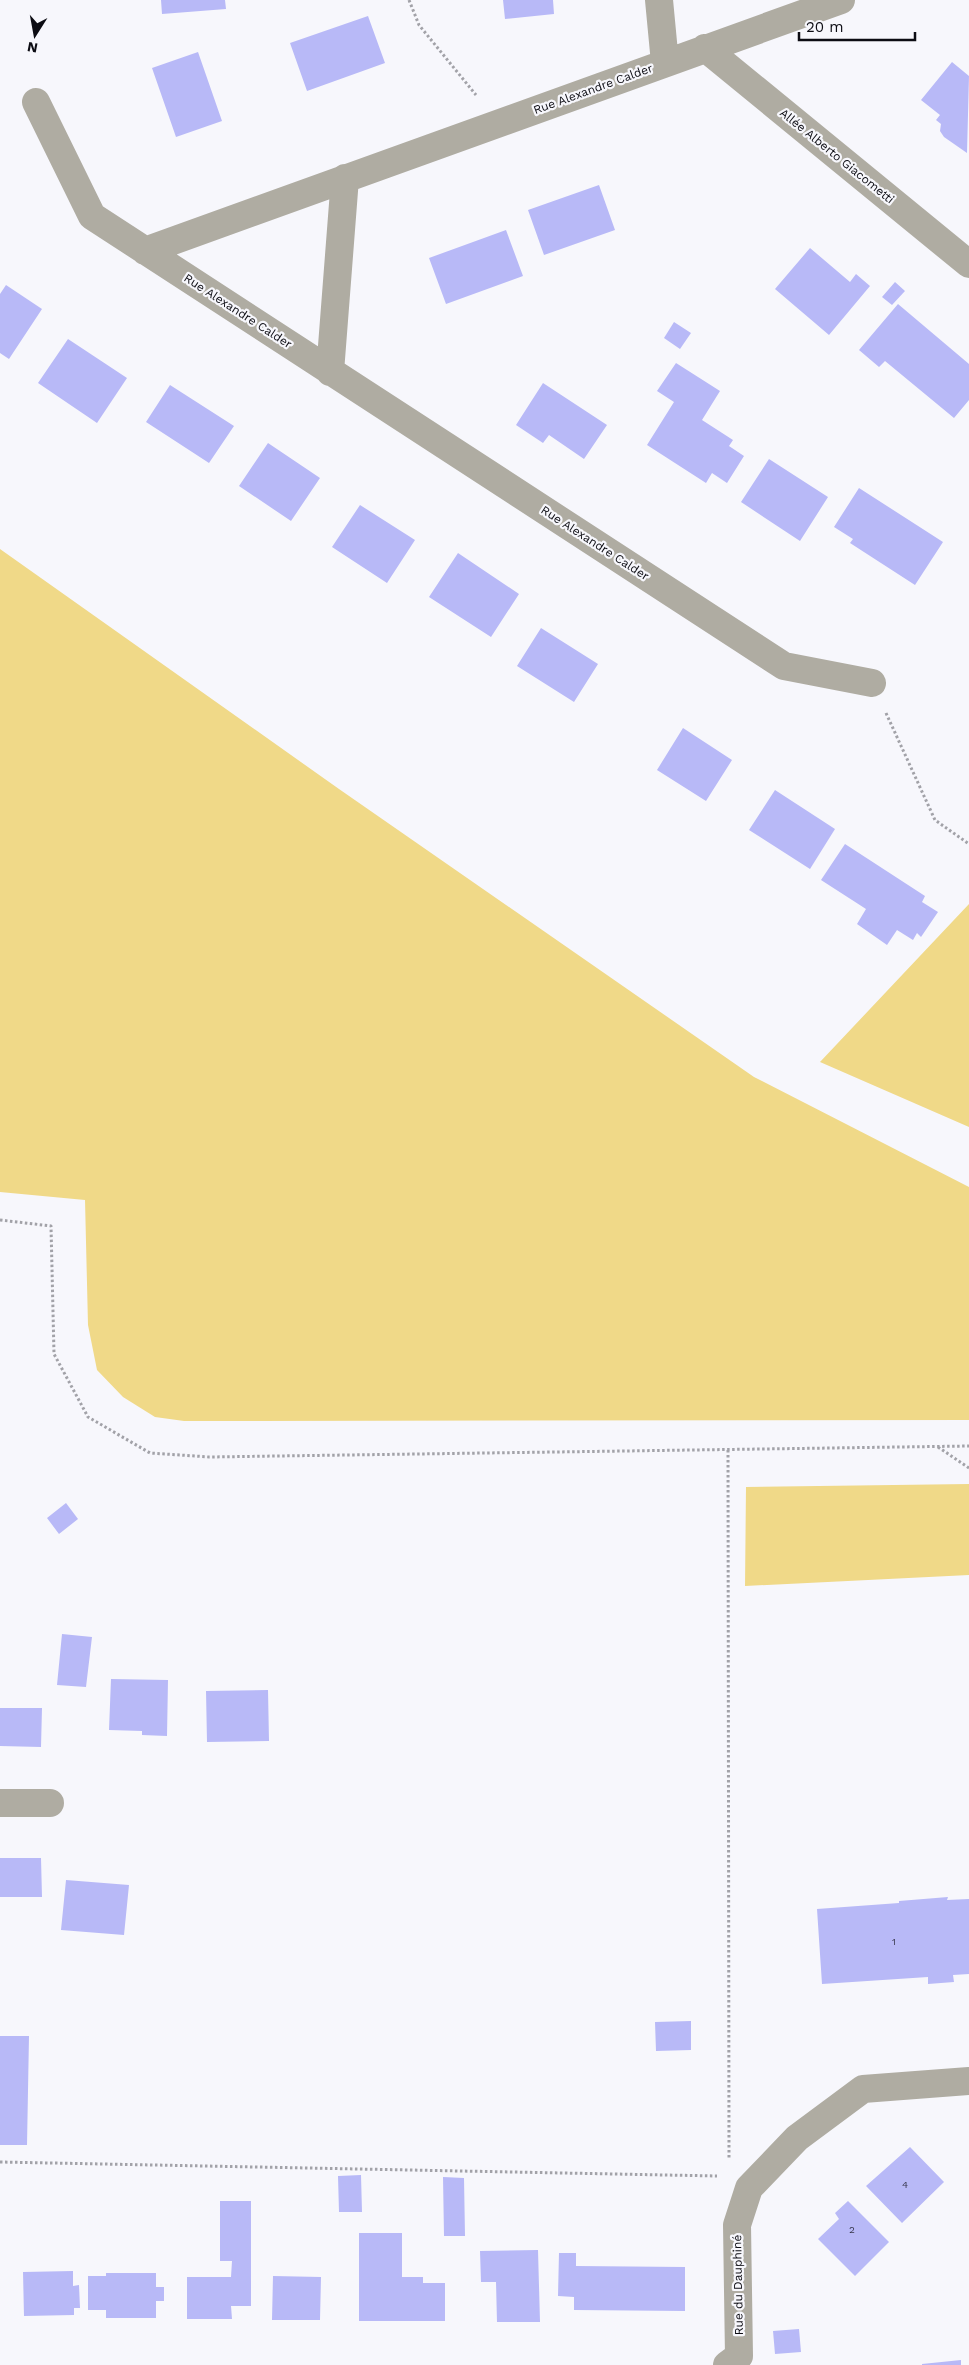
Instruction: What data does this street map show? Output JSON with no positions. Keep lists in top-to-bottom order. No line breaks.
{"streets":{"street":["Rue Alexandre Calder","Allée Alberto Giacometti","Rue du Dauphiné"]},"crossings":[["Rue Alexandre Calder","Allée Alberto Giacometti"]],"house_numbers":["1","4","2"],"scale_bar":"20 m","north":"bottom"}
